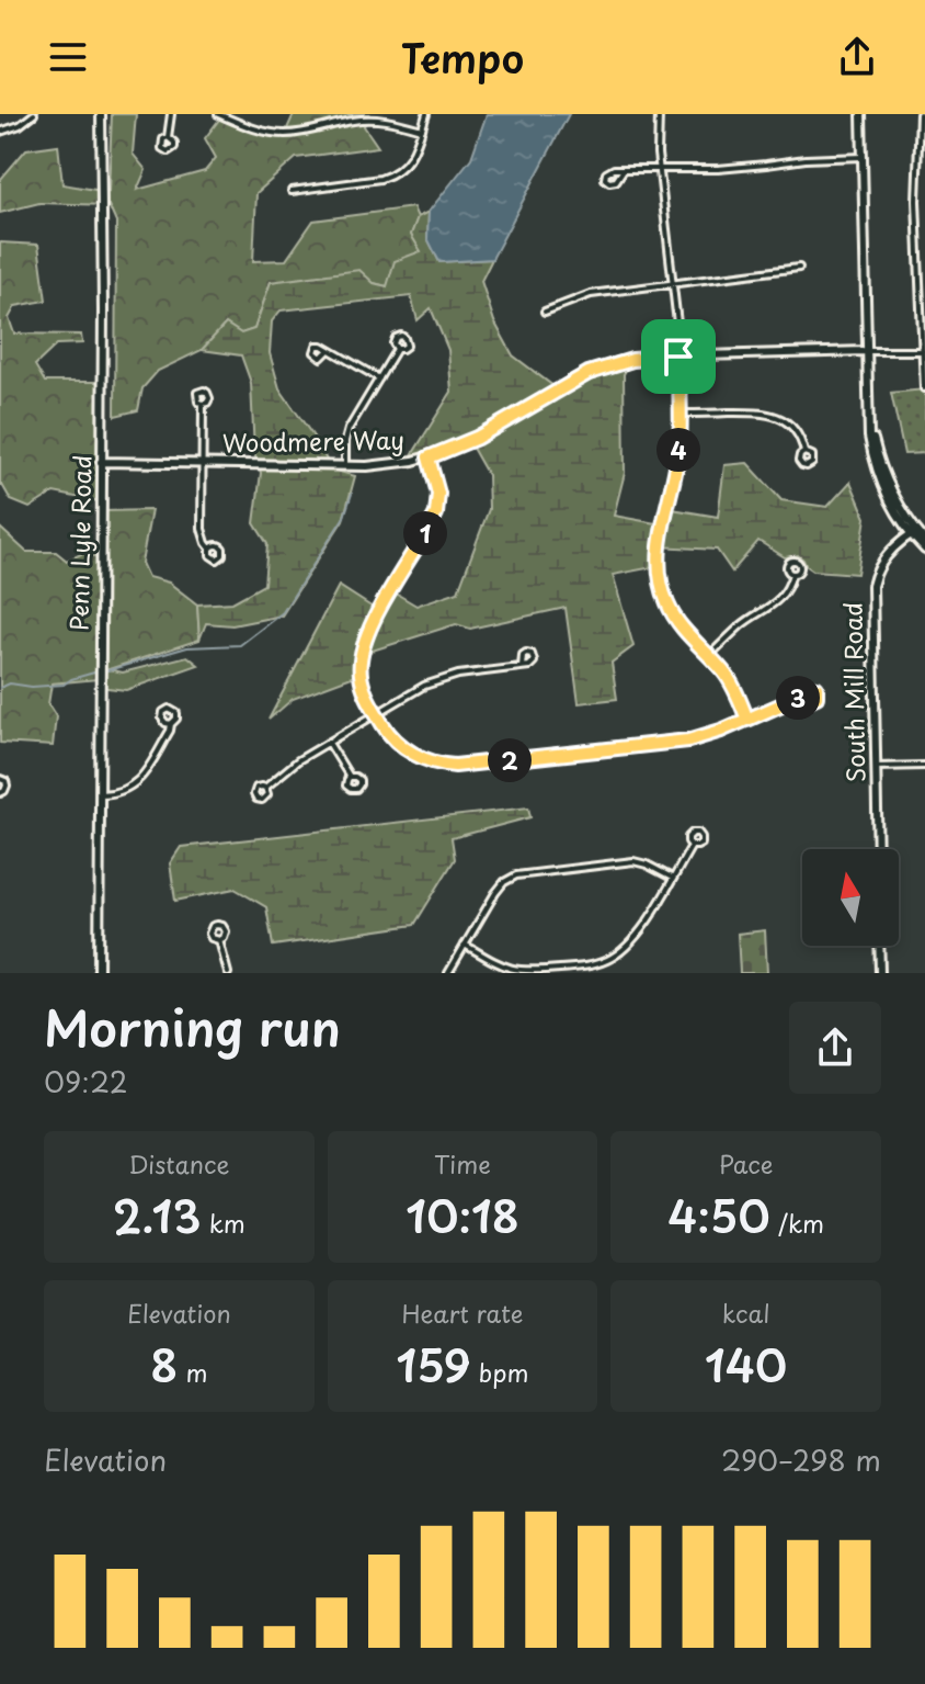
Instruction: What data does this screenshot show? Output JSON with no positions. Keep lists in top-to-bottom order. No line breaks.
{"streets":{"street":["Woodmere Way","Penn Lyle Road","South Mill Road"]},"crossings":[["Woodmere Way","Penn Lyle Road"]],"north":"top","page":{"header":"Tempo","pins":["4","1","3","2"],"heading":["Morning run","09:22"],"stats":[["Distance","2.13 km"],["Time","10:18"],["Pace","4:50 /km"],["Elevation","8 m"],["Heart rate","159 bpm"],["kcal","140"]],"chart":["Elevation","290–298 m"]}}
